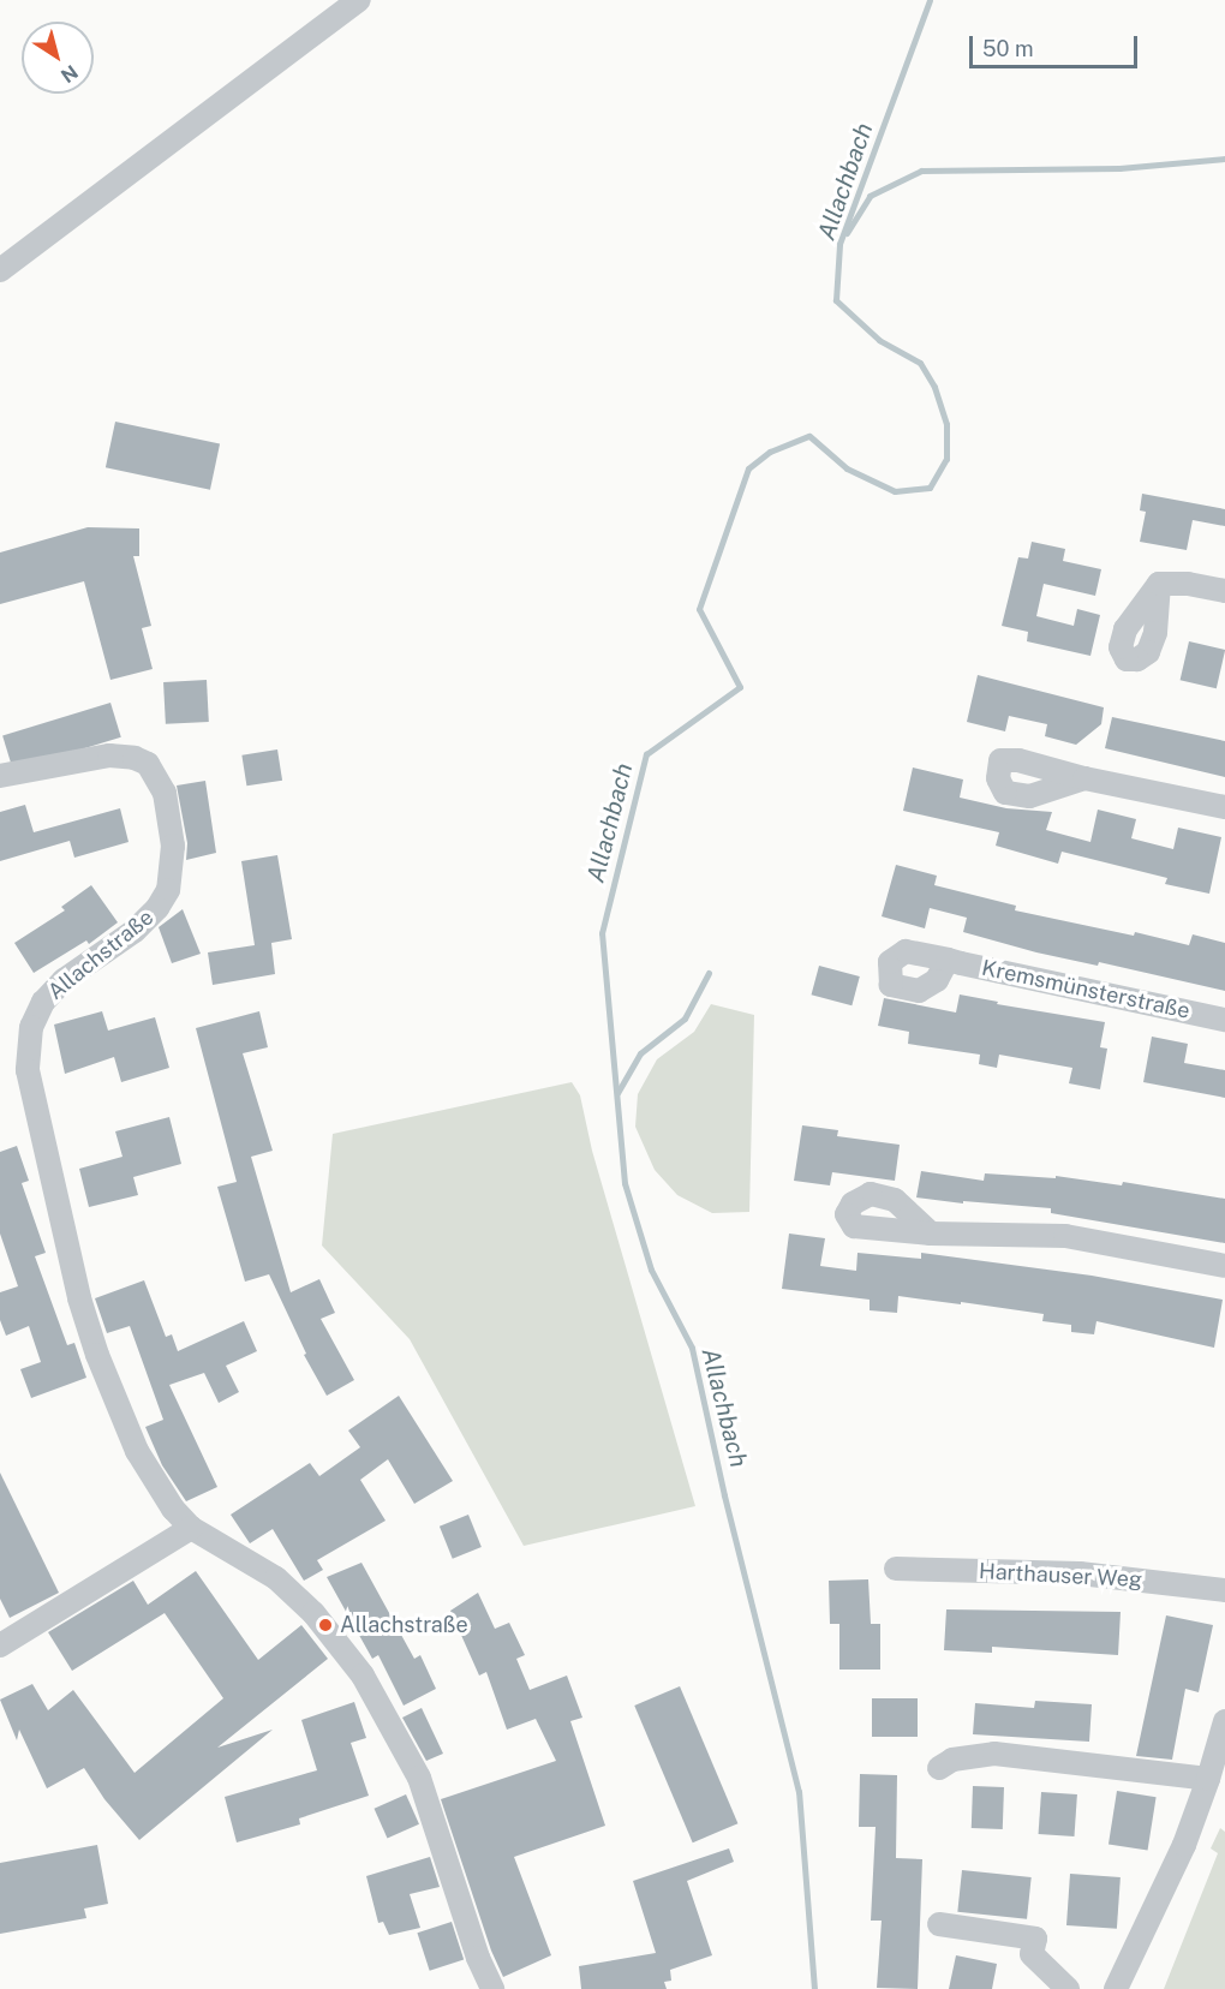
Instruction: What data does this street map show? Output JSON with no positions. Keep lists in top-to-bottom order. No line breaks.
{"streets":{"street":["Allachstraße","Kremsmünsterstraße","Harthauser Weg"]},"water":["Allachbach"],"places":["Allachstraße"],"scale_bar":"50 m","north":"bottom right"}
